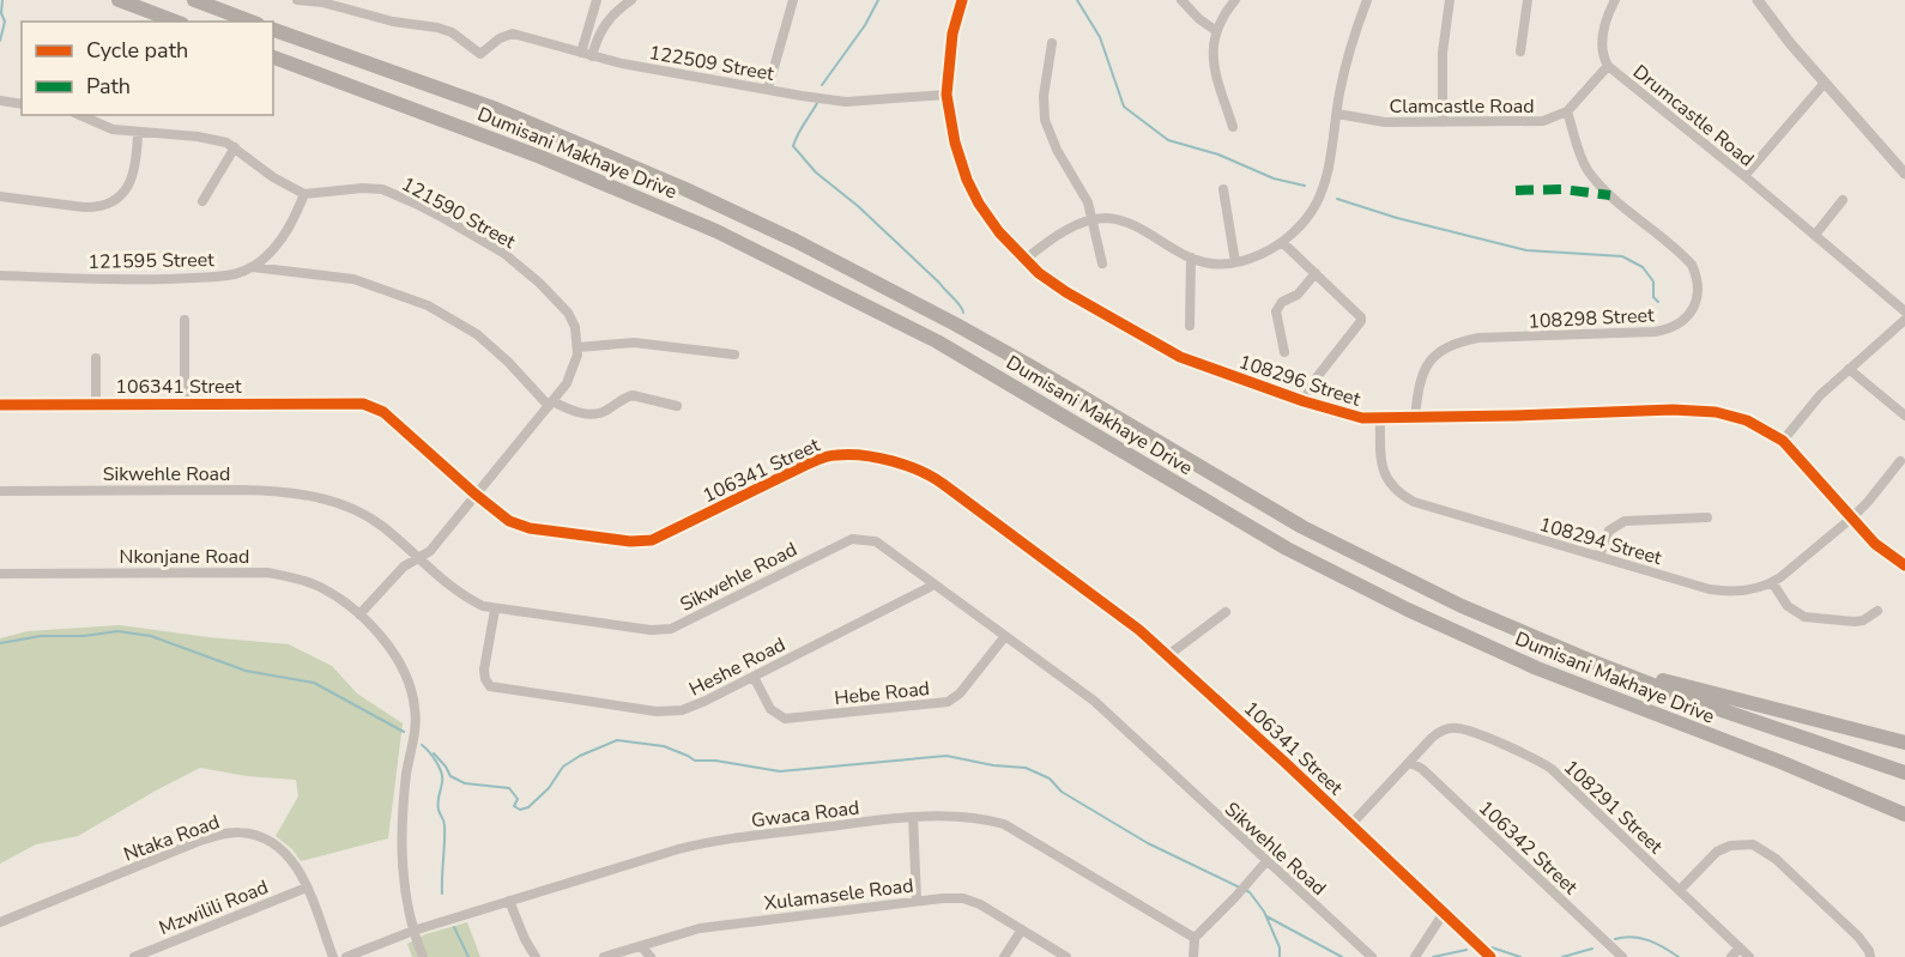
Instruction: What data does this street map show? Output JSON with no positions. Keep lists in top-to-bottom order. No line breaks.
{"streets":{"main road":["Dumisani Makhaye Drive"],"street":["122509 Street","Clamcastle Road","Drumcastle Road","121590 Street","121595 Street","108298 Street","108296 Street","106341 Street","Sikwehle Road","108294 Street","Nkonjane Road","Heshe Road","Hebe Road","108291 Street","Gwaca Road","Ntaka Road","106342 Street","Xulamasele Road","Mzwilili Road"]},"crossings":[["122509 Street","108296 Street"],["Clamcastle Road","108298 Street"],["121590 Street","121595 Street"],["108298 Street","108296 Street"],["108296 Street","108294 Street"],["106341 Street","108291 Street"],["Sikwehle Road","Heshe Road"],["Sikwehle Road","Hebe Road"],["Nkonjane Road","Gwaca Road"],["Heshe Road","Hebe Road"],["108291 Street","106342 Street"],["Ntaka Road","Mzwilili Road"]],"legend":["Cycle path","Path"]}
